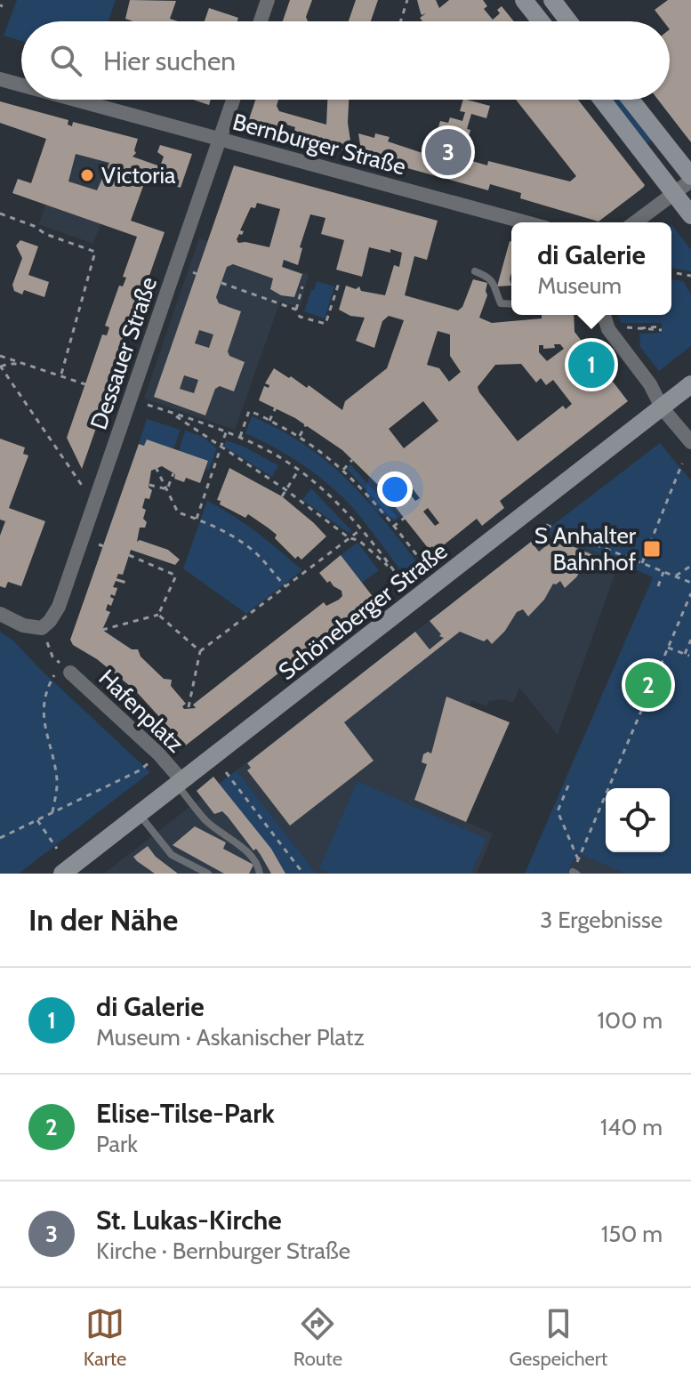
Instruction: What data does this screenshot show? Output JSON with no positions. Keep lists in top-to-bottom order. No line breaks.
{"streets":{"street":["Bernburger Straße","Dessauer Straße","Schöneberger Straße","Hafenplatz"]},"crossings":[["Bernburger Straße","Dessauer Straße"],["Schöneberger Straße","Hafenplatz"]],"places":{"other":["Victoria"],"transit":["S Anhalter Bahnhof"]},"page":{"search":"Hier suchen","pins":["3","1","2"],"popup":["di Galerie","Museum"],"heading":["In der Nähe","3 Ergebnisse"],"list":[{"mark":"1","name":"di Galerie","note":"Museum · Askanischer Platz","value":"100 m"},{"mark":"2","name":"Elise-Tilse-Park","note":"Park","value":"140 m"},{"mark":"3","name":"St. Lukas-Kirche","note":"Kirche · Bernburger Straße","value":"150 m"}],"nav":["Karte","Route","Gespeichert"]}}
